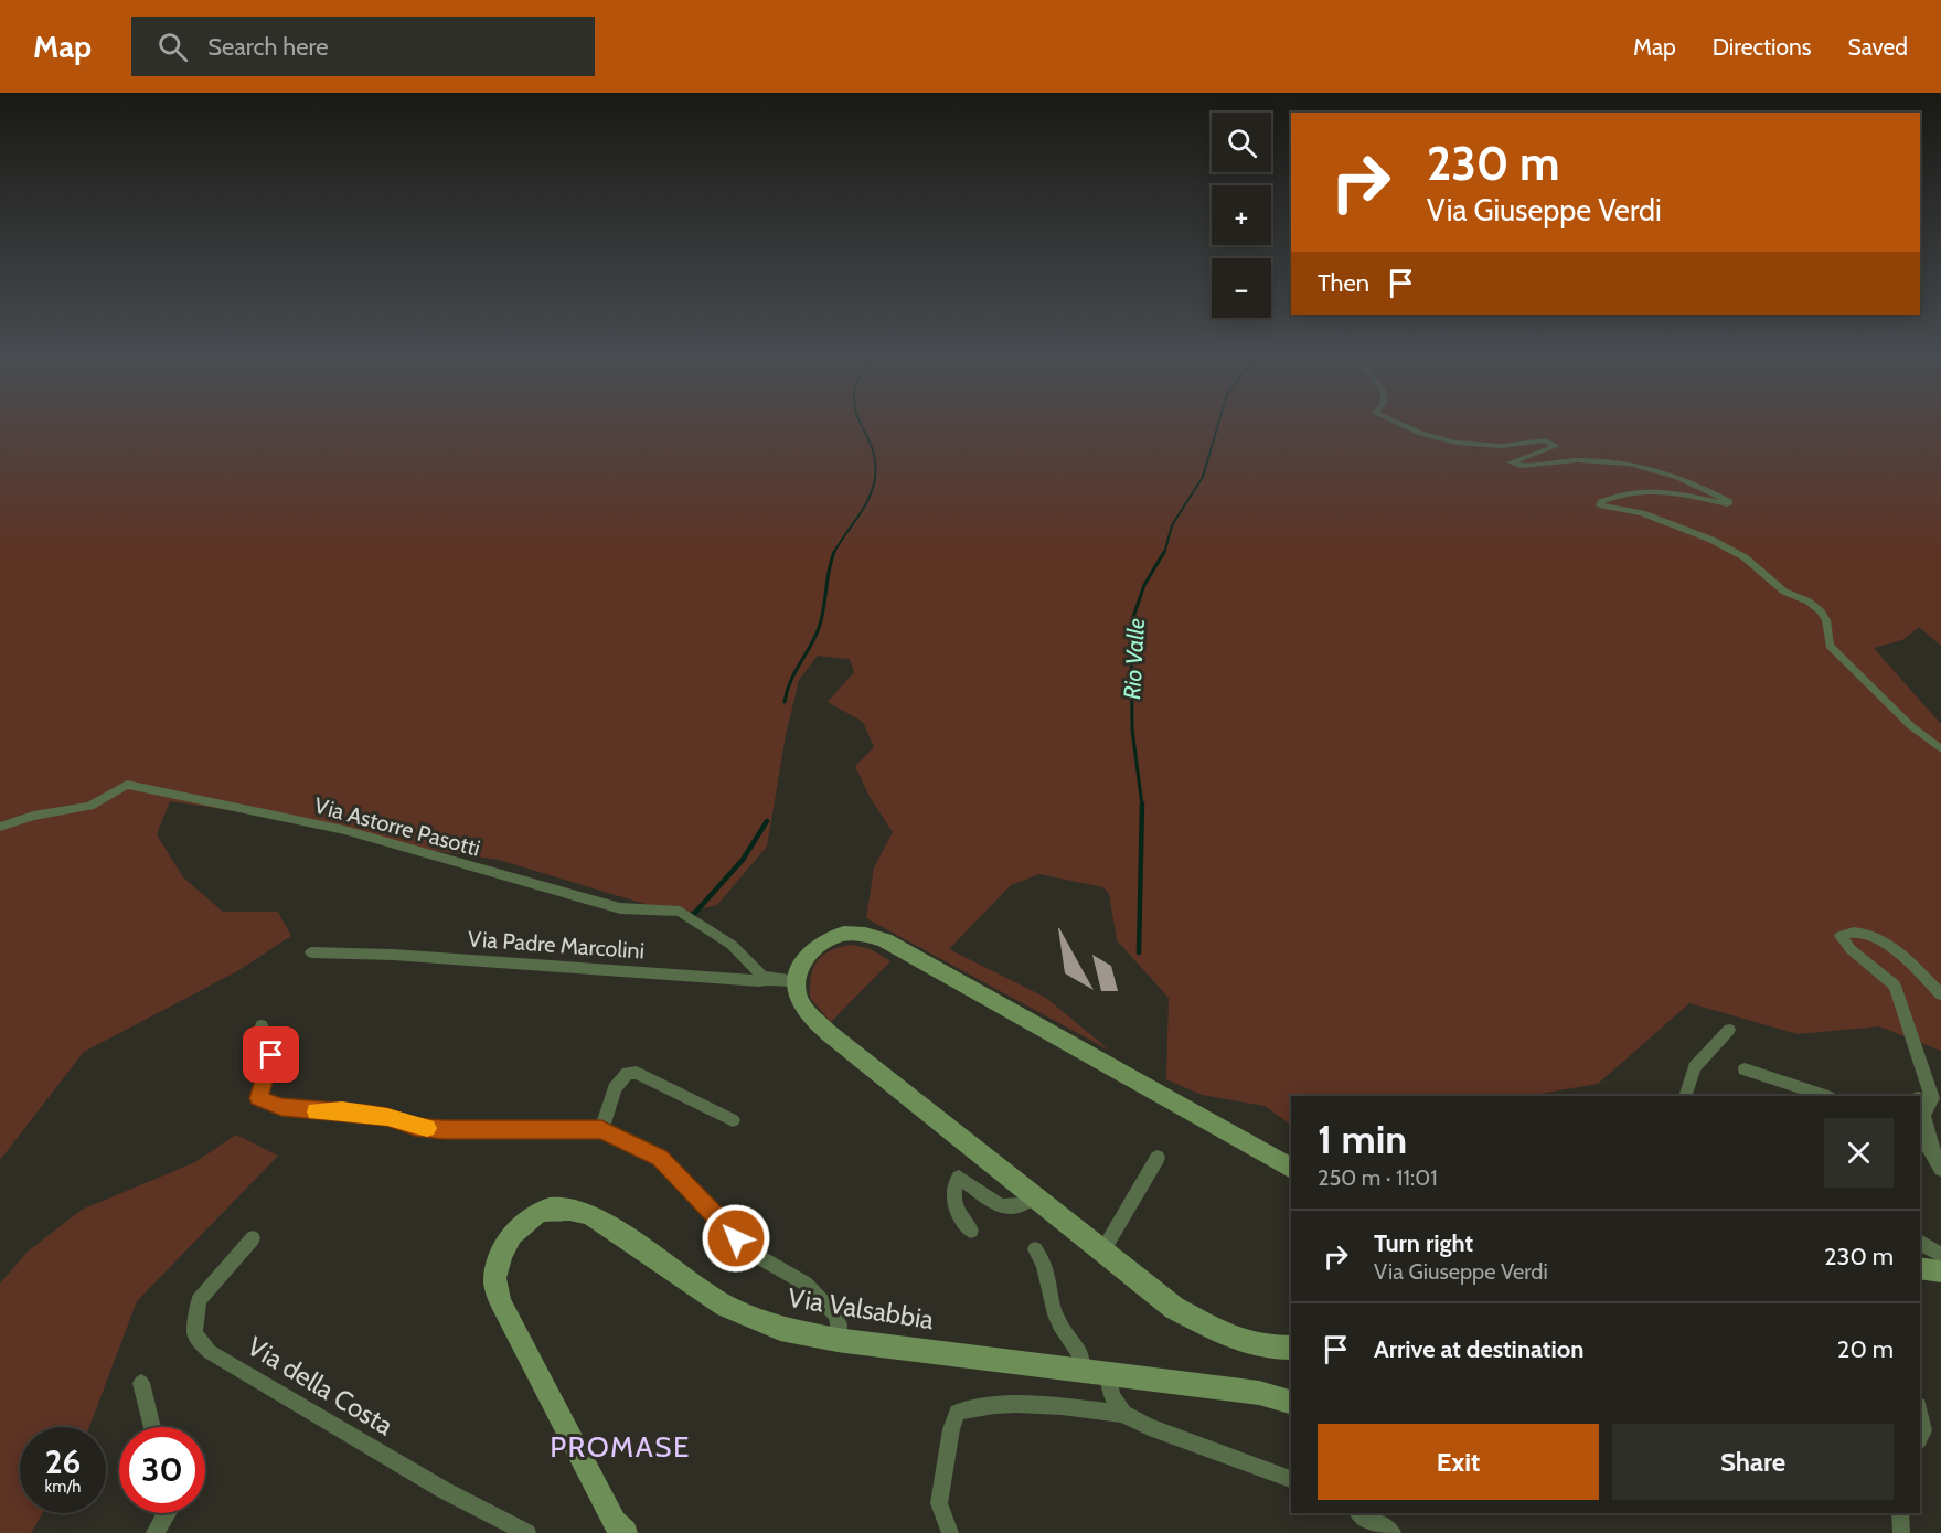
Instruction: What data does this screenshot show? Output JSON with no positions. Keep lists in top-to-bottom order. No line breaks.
{"streets":{"main road":["Via Valsabbia"],"street":["Via Astorre Pasotti","Via Padre Marcolini","Via della Costa"]},"crossings":[["Via Astorre Pasotti","Via Padre Marcolini"]],"districts":["PROMASE"],"water":["Rio Valle"],"page":{"header":"Map","search":"Search here","nav":["Map","Directions","Saved"],"map_buttons":["+","−"],"turn":["230 m","Via Giuseppe Verdi"],"then":"Then","heading":["1 min","250 m · 11:01"],"list":[{"name":"Turn right","note":"Via Giuseppe Verdi","value":"230 m"},{"name":"Arrive at destination","value":"20 m"}],"buttons":["Exit","Share"],"speed":"26 km/h","limit":"30"}}
